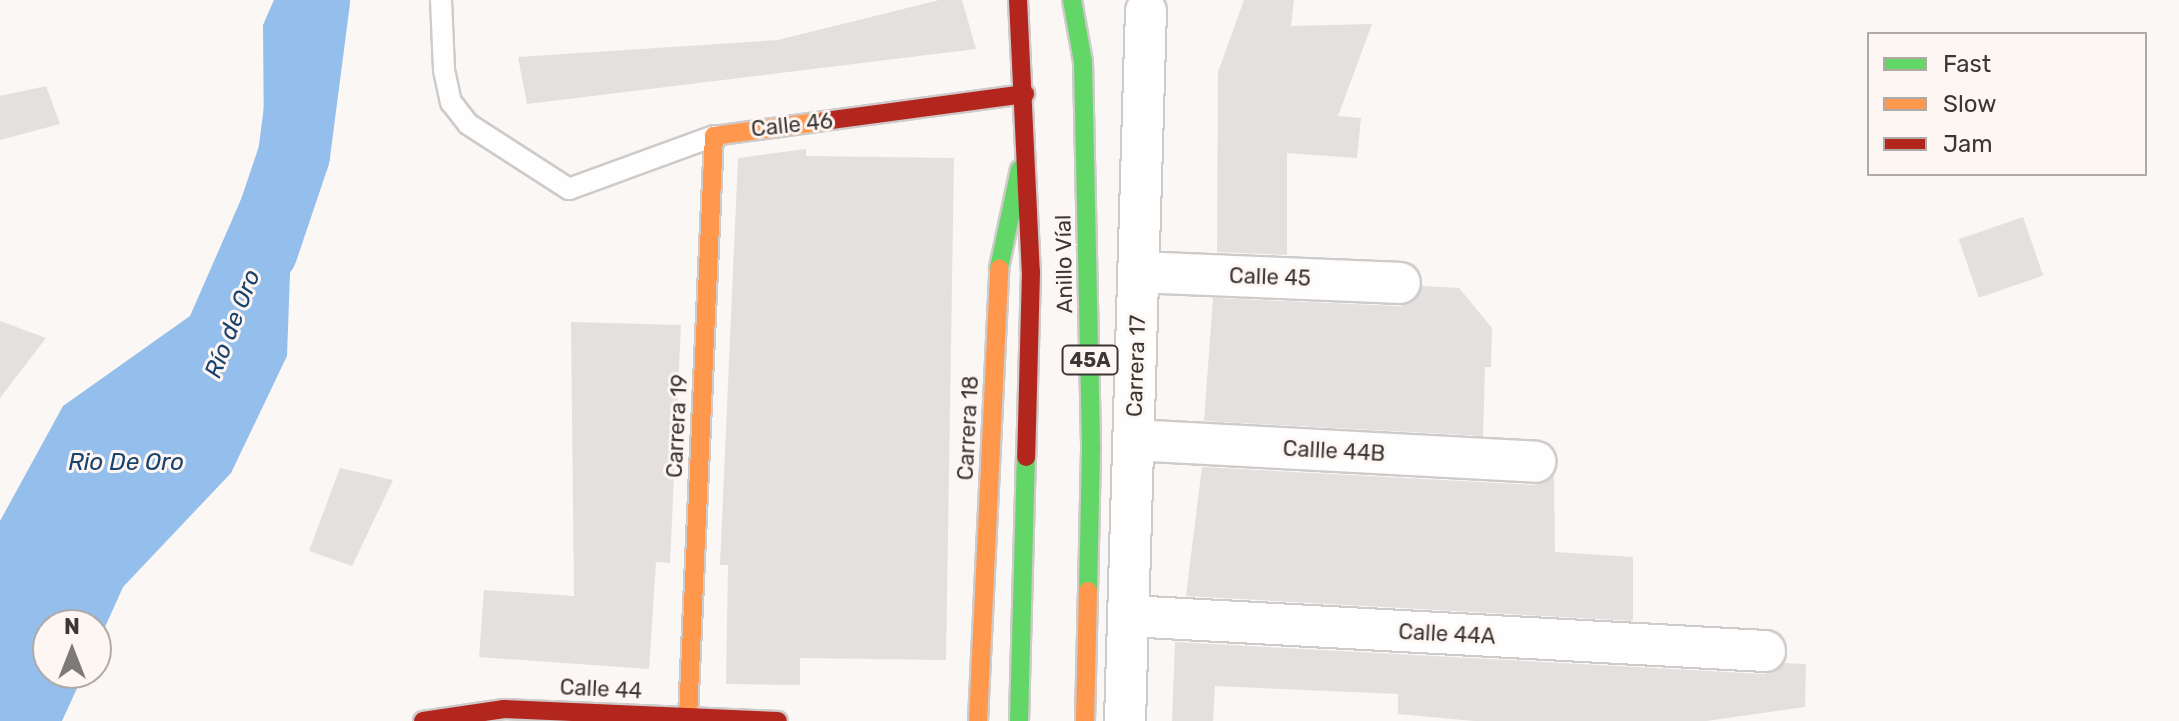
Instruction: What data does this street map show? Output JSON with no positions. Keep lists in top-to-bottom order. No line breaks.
{"streets":{"main road":["Calle 46","Anillo Víal","45A","Carrera 19","Carrera 18","Calle 44"],"street":["Calle 45","Carrera 17","Callle 44B","Calle 44A"]},"crossings":[["Calle 46","Anillo Víal"],["Calle 46","Carrera 19"],["Anillo Víal","Carrera 18"],["Calle 45","Carrera 17"],["Carrera 17","Callle 44B"],["Carrera 17","Calle 44A"],["Carrera 19","Calle 44"]],"water":["Río de Oro","Rio De Oro"],"legend":["Fast","Slow","Jam"],"north":"top"}
